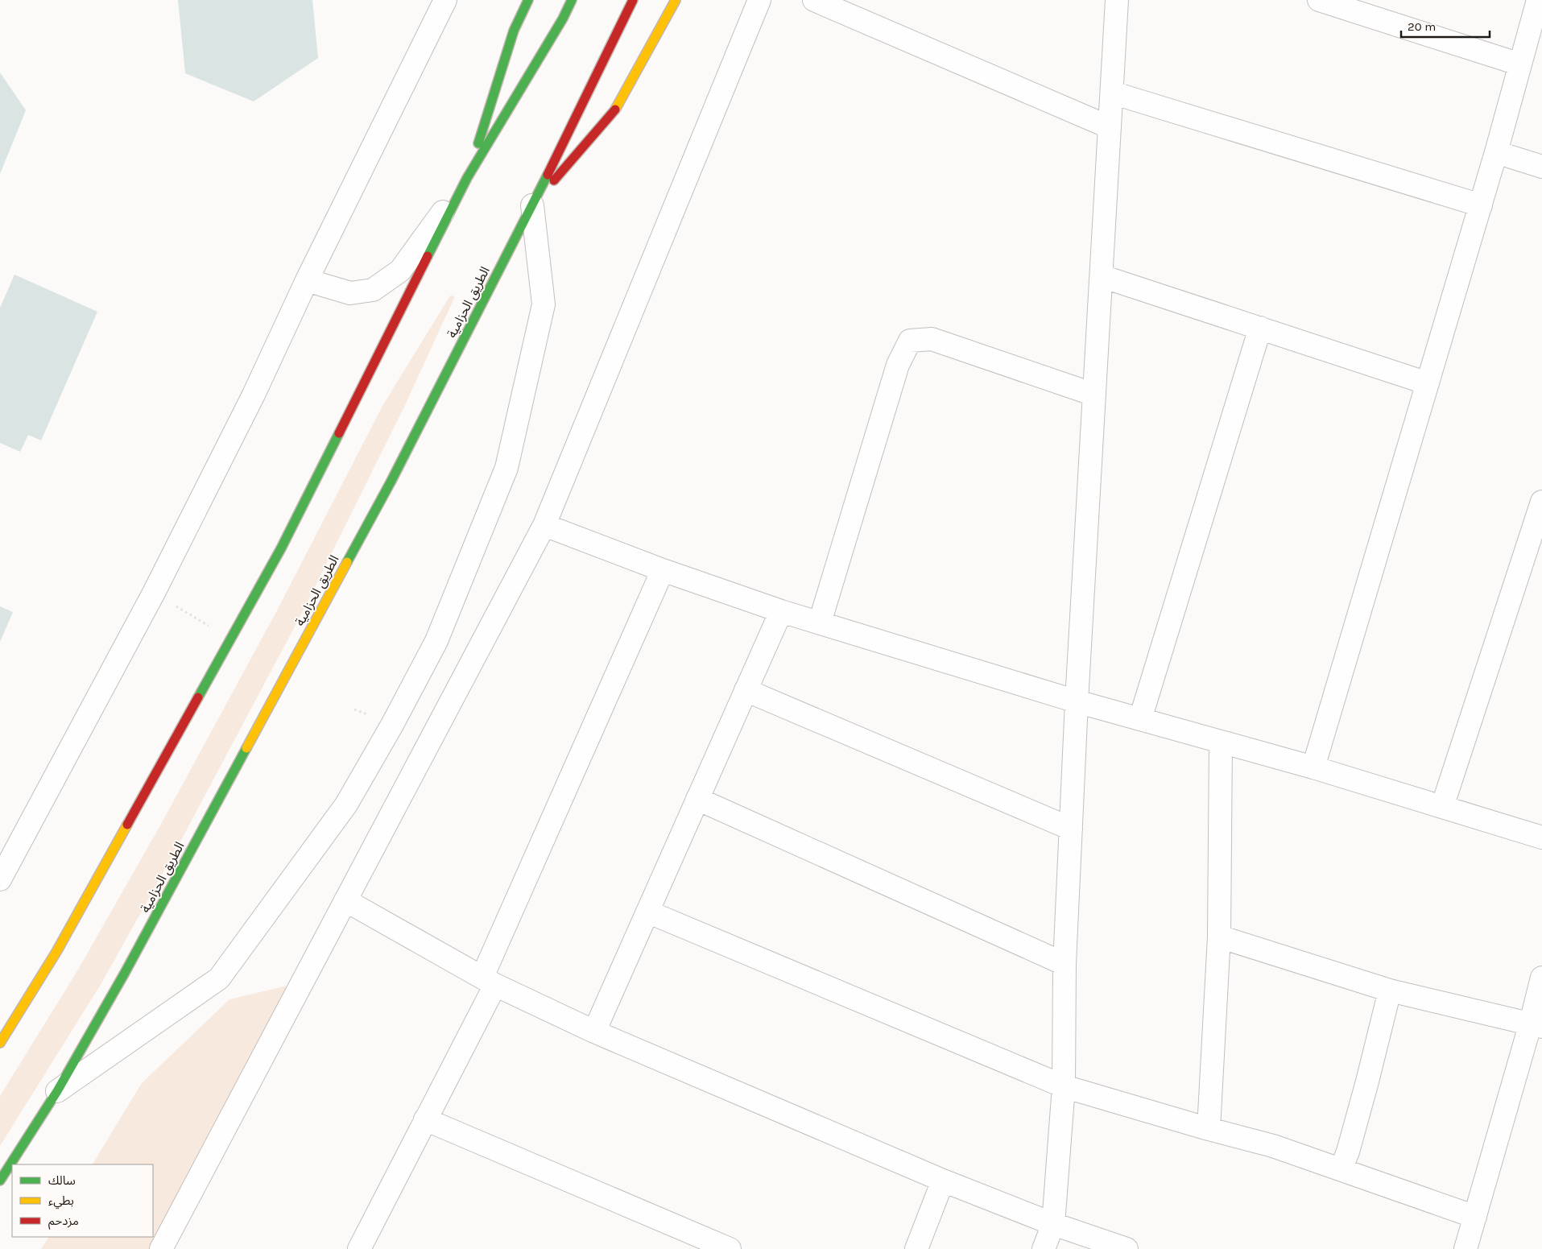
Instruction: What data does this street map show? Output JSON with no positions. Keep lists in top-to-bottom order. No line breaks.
{"streets":{"highway":["الطريق الحزامية"]},"legend":["سالك","بطيء","مزدحم"],"scale_bar":"20 m"}
